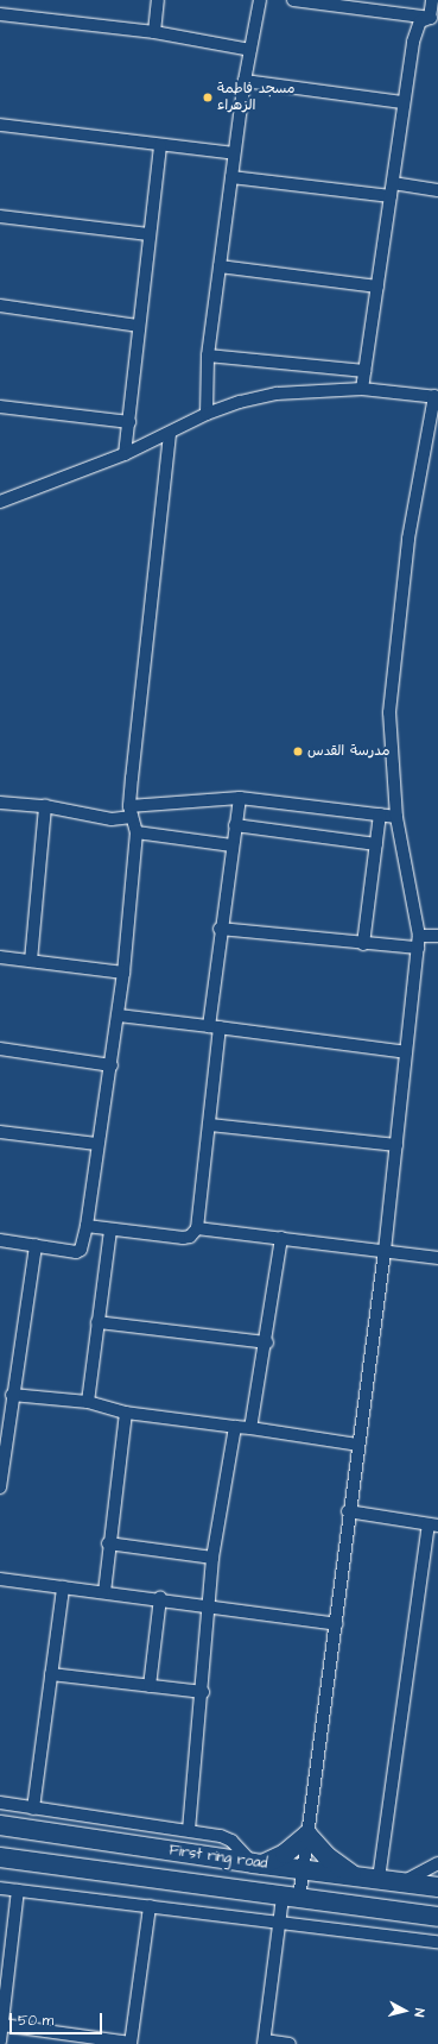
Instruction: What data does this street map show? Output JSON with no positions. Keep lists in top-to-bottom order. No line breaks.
{"streets":{"main road":["First ring road"]},"places":["مسجد فاطمة الزهراء","مدرسة القدس"],"scale_bar":"50 m","north":"right"}
